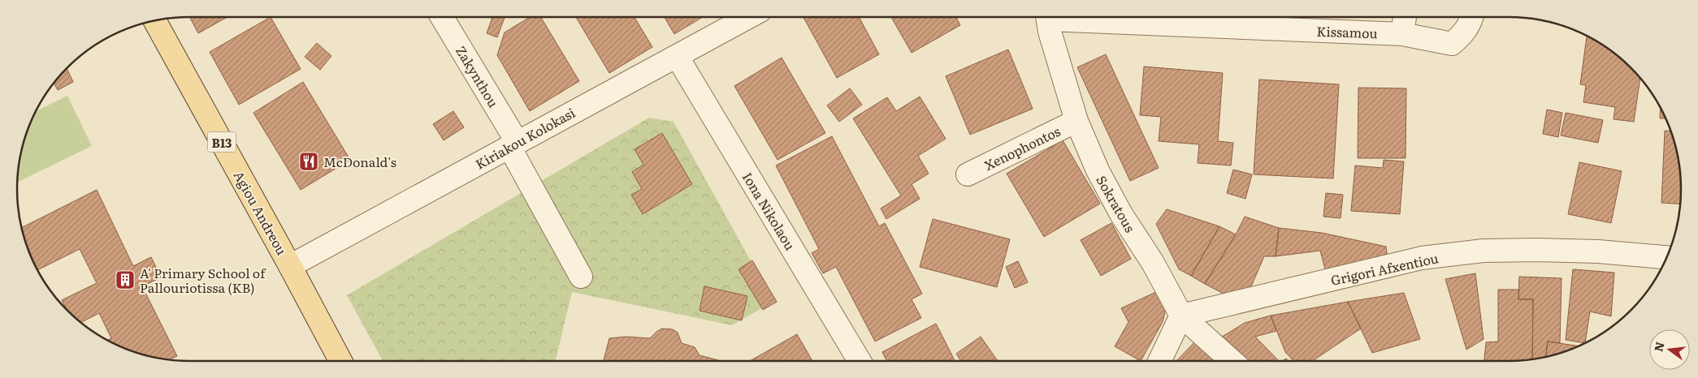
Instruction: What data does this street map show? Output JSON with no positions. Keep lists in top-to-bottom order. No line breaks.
{"streets":{"main road":["B13","Agiou Andreou"],"street":["Kissamou","Zakynthou","Kiriakou Kolokasi","Xenophontos","Sokratous","Iona Nikolaou","Grigori Afxentiou"]},"crossings":[["Zakynthou","Kiriakou Kolokasi"],["Kiriakou Kolokasi","Iona Nikolaou"],["Kiriakou Kolokasi","Agiou Andreou"],["Xenophontos","Sokratous"],["Sokratous","Grigori Afxentiou"]],"places":{"restaurant":["McDonald's"],"building":["A' Primary School of Pallouriotissa (KB)"]},"north":"left"}
